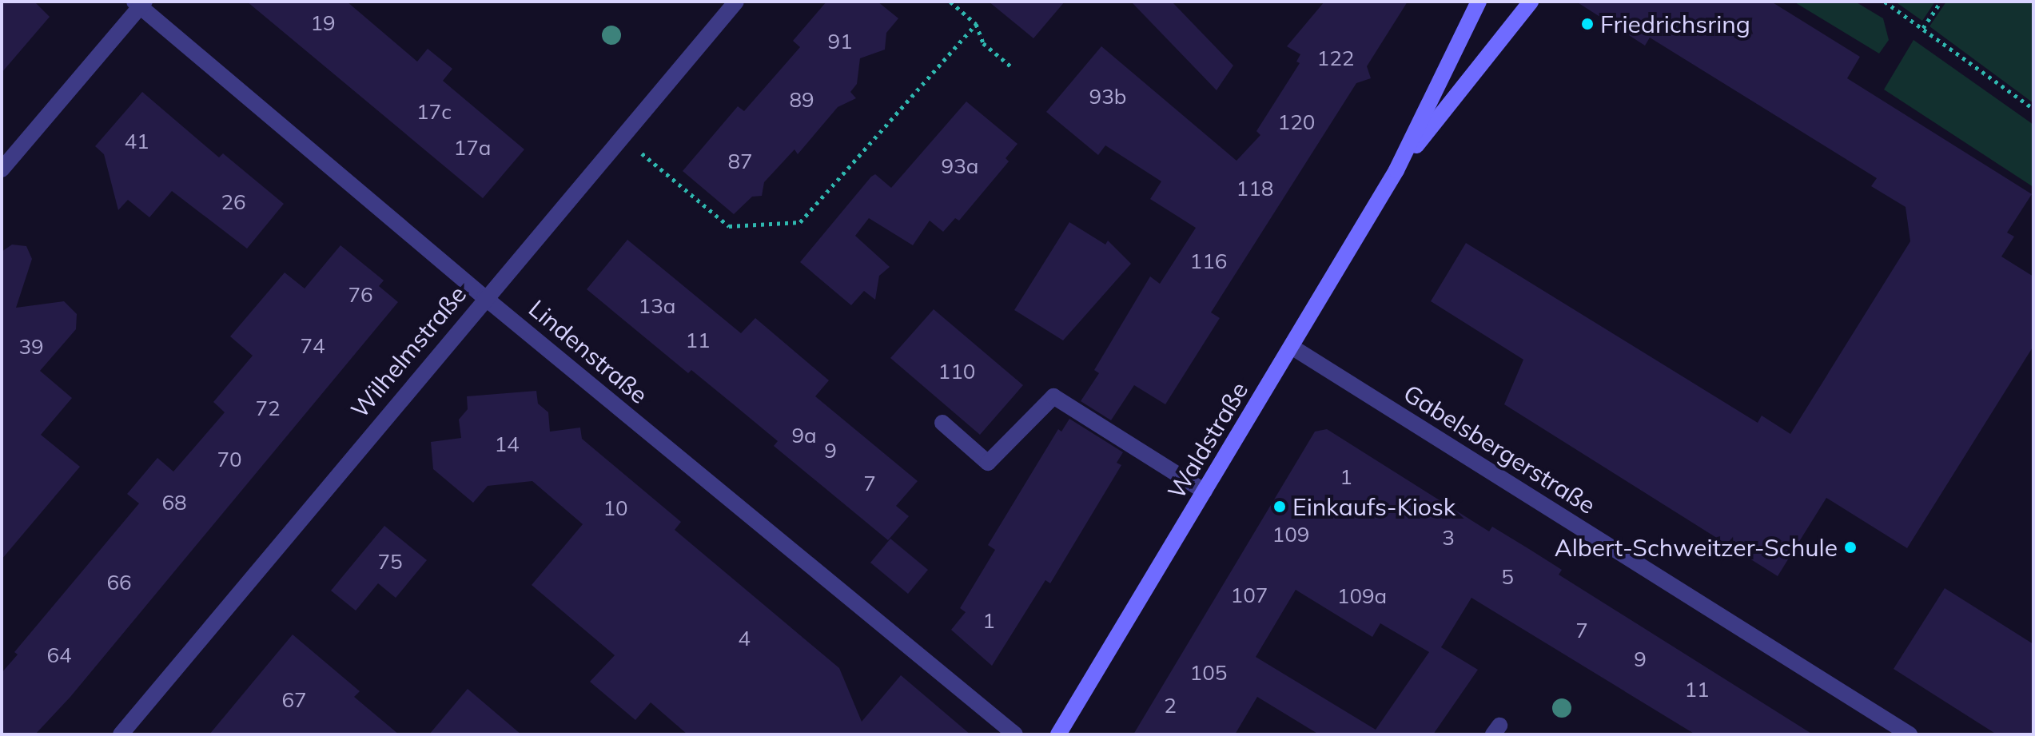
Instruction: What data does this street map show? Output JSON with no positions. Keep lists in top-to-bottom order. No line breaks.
{"streets":{"main road":["Waldstraße"],"street":["Wilhelmstraße","Lindenstraße","Gabelsbergerstraße"]},"crossings":[["Wilhelmstraße","Lindenstraße"],["Waldstraße","Gabelsbergerstraße"]],"places":["Friedrichsring","Einkaufs-Kiosk","Albert-Schweitzer-Schule"],"house_numbers":["19","91","122","93b","89","17c","120","41","17a","87","93a","118","26","116","76","13a","11","74","39","110","72","9a","14","9","70","1","7","68","10","109","3","75","5","66","107","109a","1","7","4","64","9","105","11","67","2"]}
